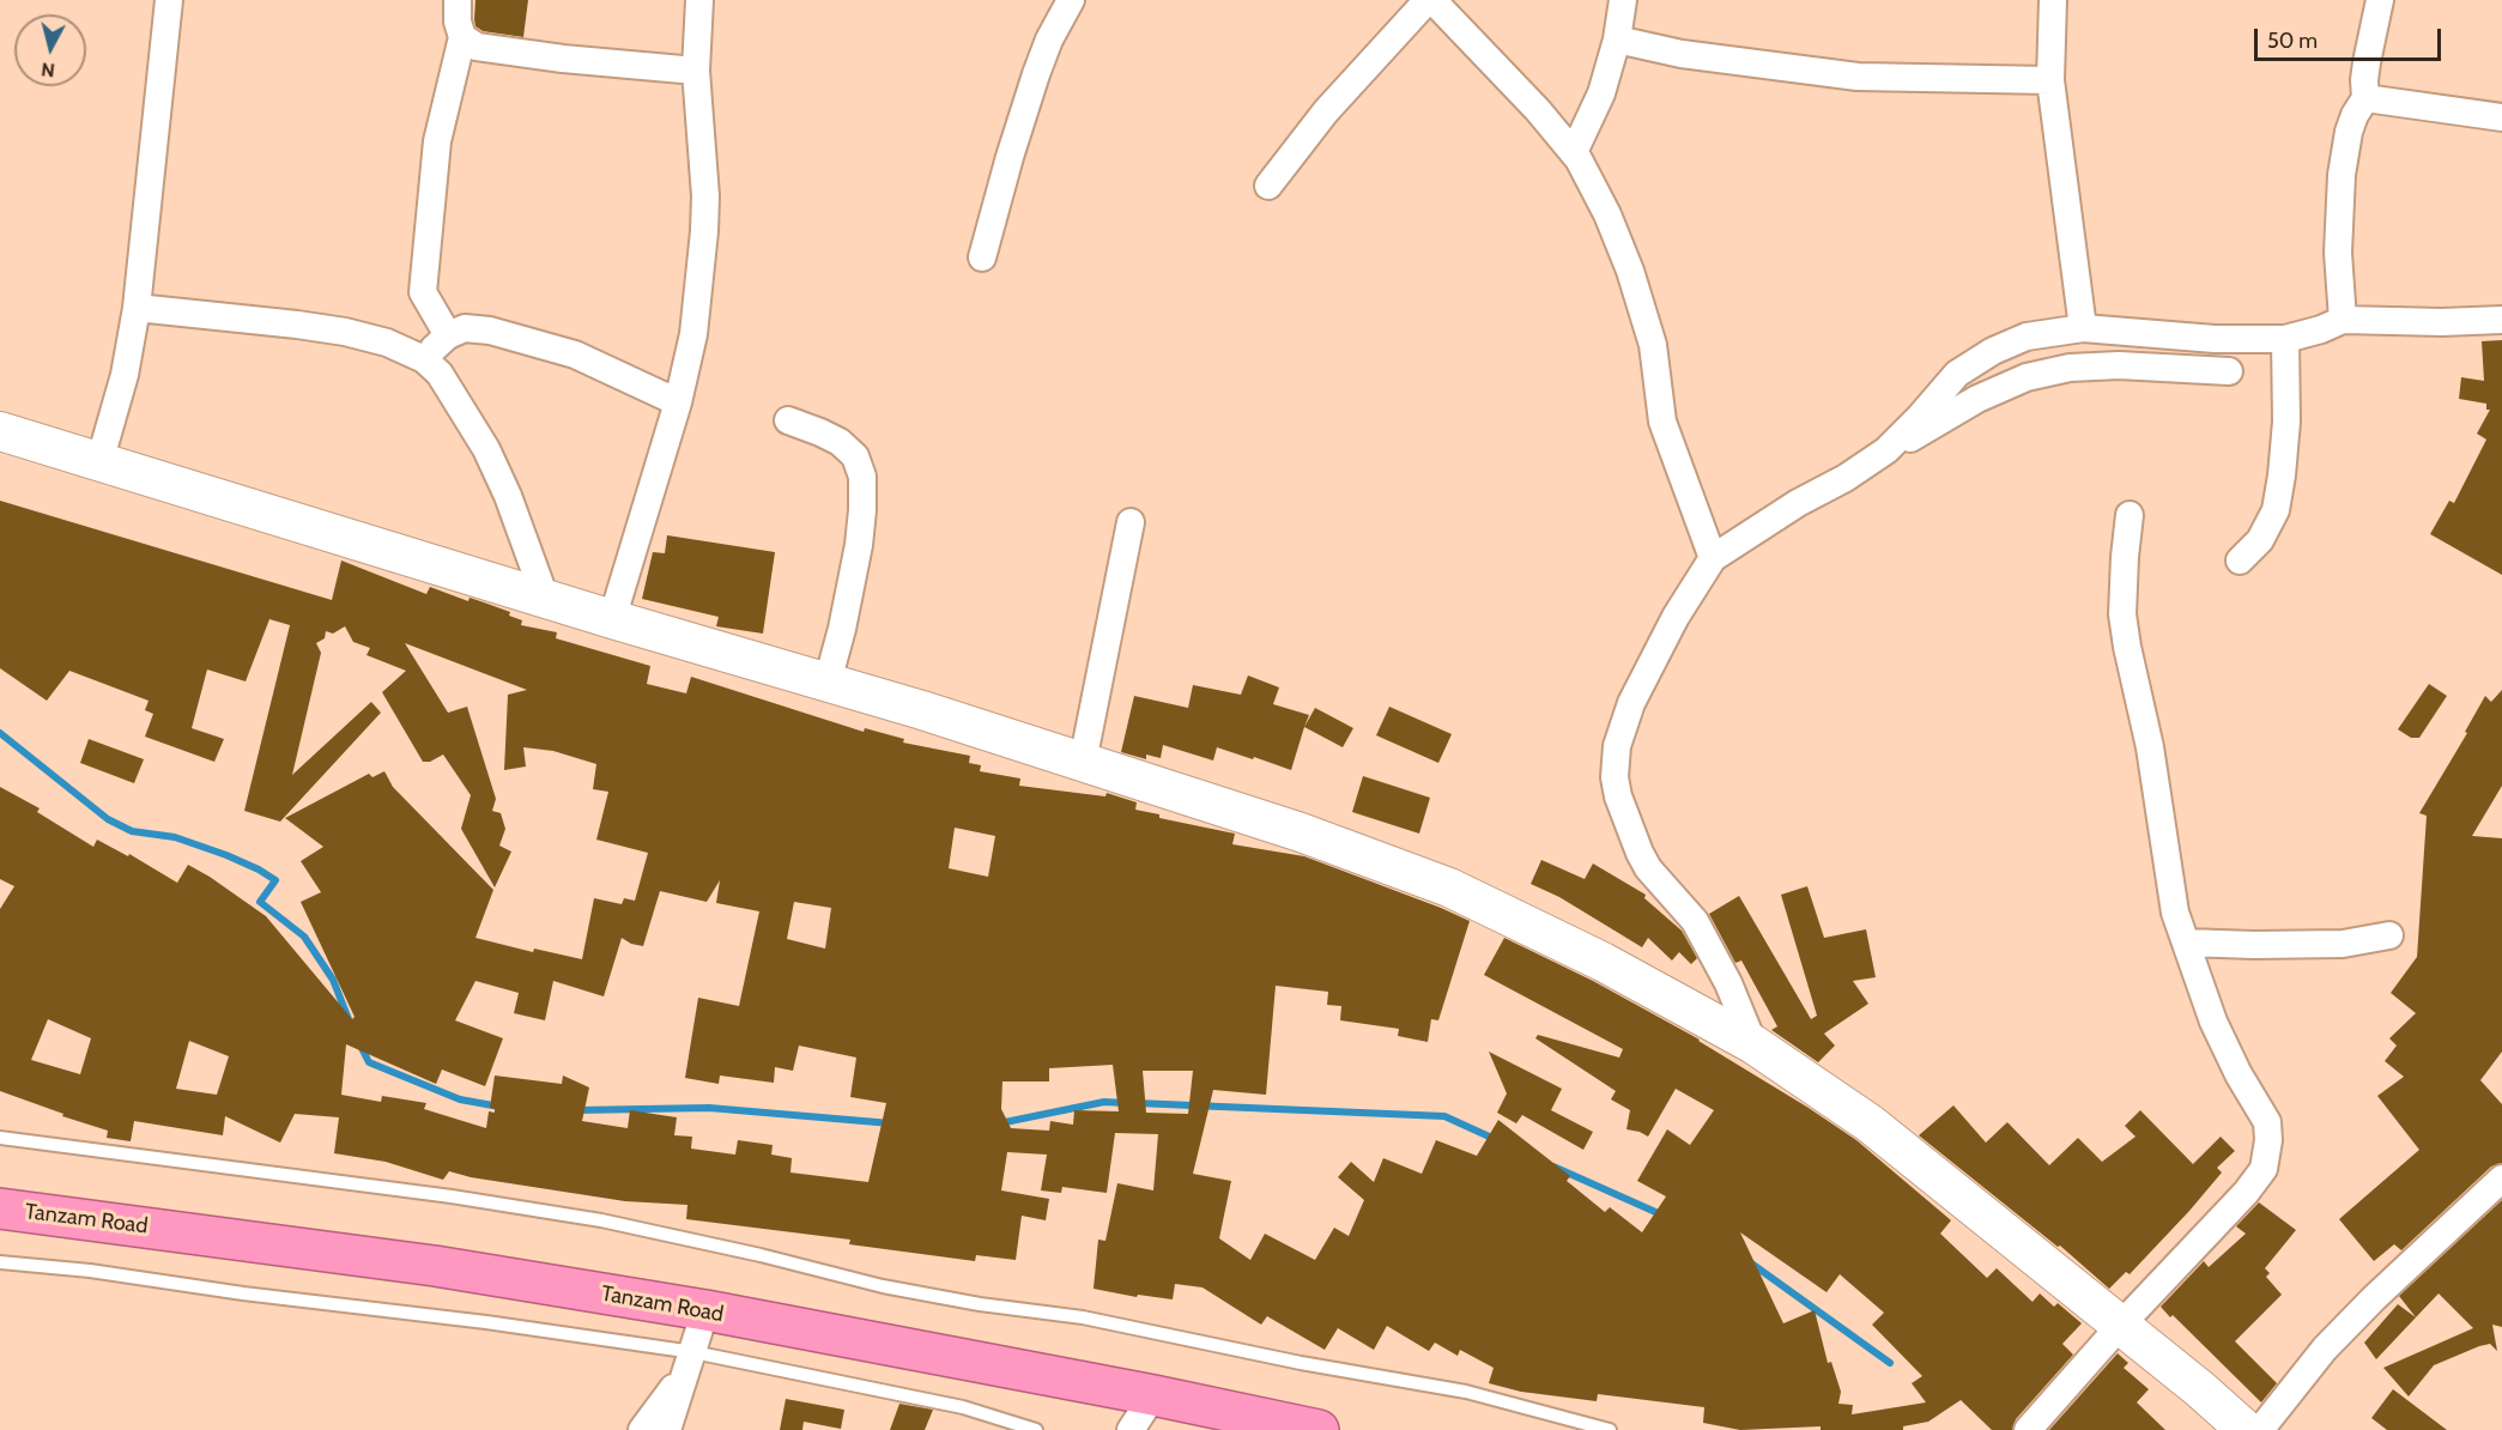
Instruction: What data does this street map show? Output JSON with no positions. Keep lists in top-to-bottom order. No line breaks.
{"streets":{"highway":["Tanzam Road"]},"scale_bar":"50 m","north":"bottom"}
